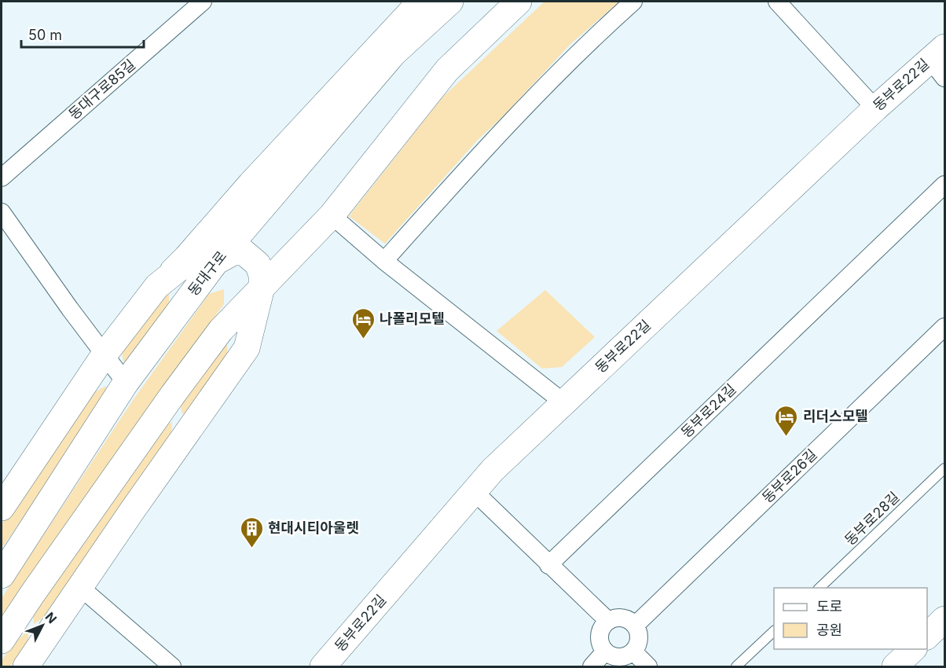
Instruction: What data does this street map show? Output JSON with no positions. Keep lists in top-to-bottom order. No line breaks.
{"streets":{"main road":["동부로22길","동대구로"],"street":["동대구로85길","동부로24길","동부로26길"],"lane":["동부로28길"]},"places":{"hotel":["나폴리모텔","리더스모텔"],"building":["현대시티아울렛"]},"legend":["도로","공원"],"scale_bar":"50 m","north":"top right"}
